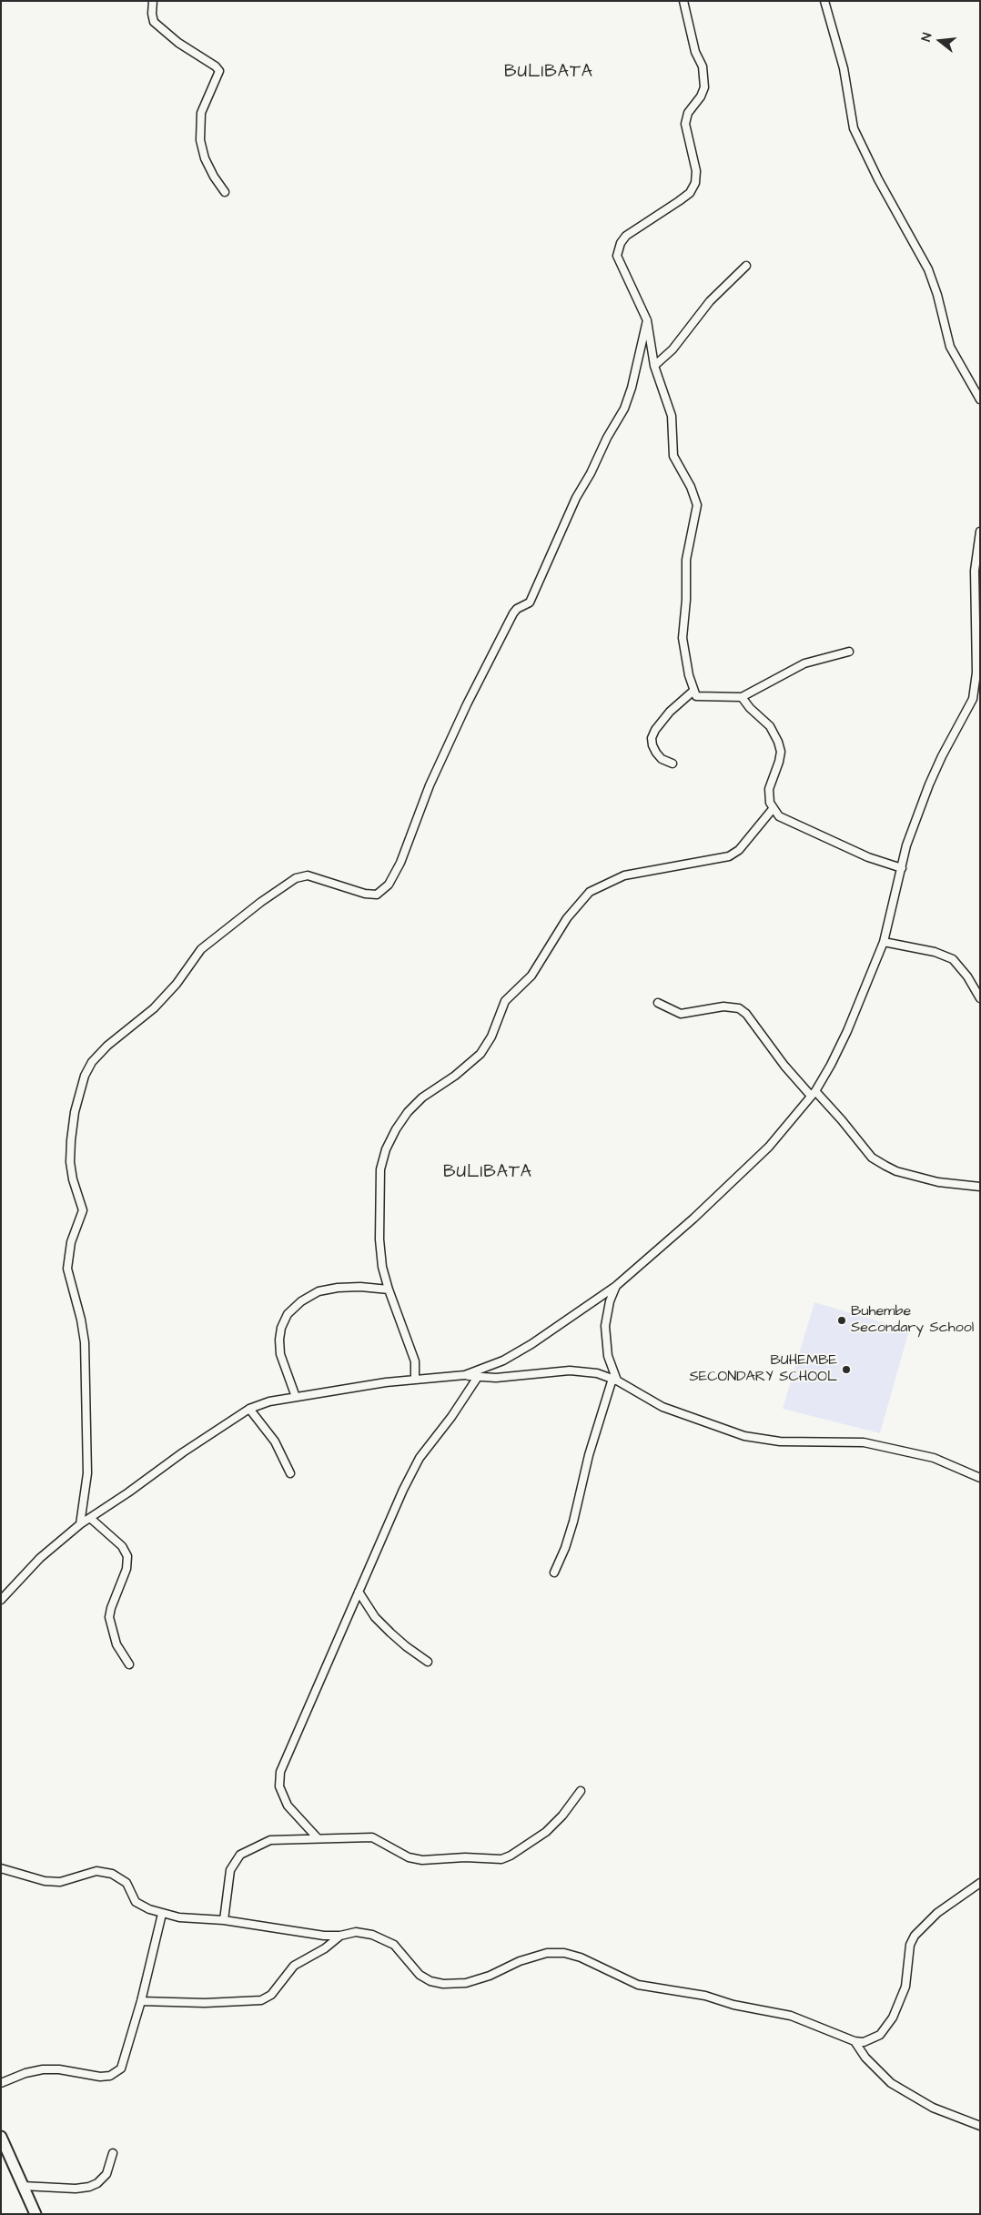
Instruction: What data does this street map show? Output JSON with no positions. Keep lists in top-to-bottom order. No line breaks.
{"districts":["BULIBATA","BULIBATA"],"places":["Buhembe Secondary School","BUHEMBE SECONDARY SCHOOL"],"north":"left"}
